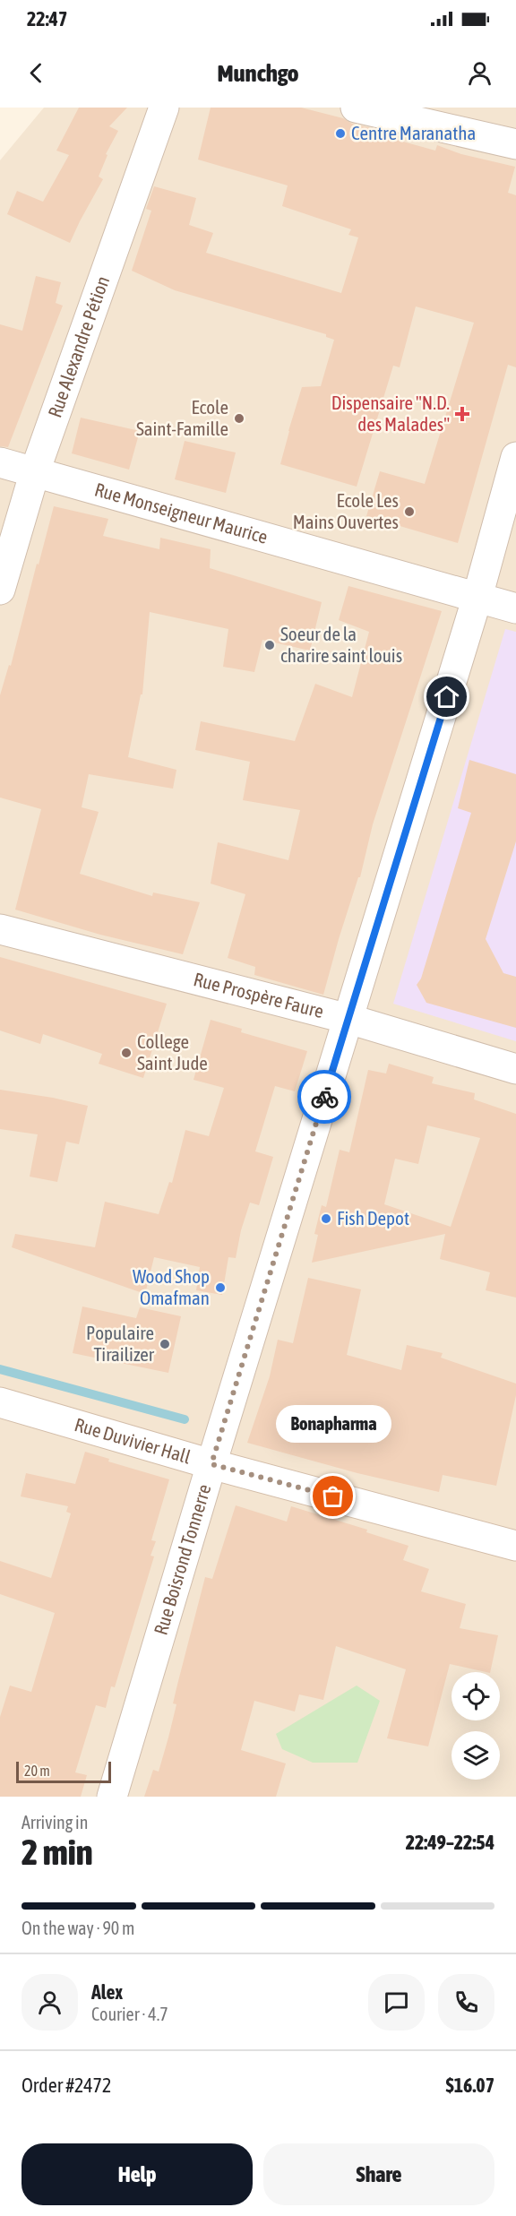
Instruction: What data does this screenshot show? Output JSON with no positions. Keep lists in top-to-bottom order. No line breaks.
{"streets":{"street":["Rue Alexandre Pétion","Rue Monseigneur Maurice","Rue Prospère Faure","Rue Duvivier Hall","Rue Boisrond Tonnerre"]},"crossings":[["Rue Alexandre Pétion","Rue Monseigneur Maurice"],["Rue Monseigneur Maurice","Rue Boisrond Tonnerre"],["Rue Prospère Faure","Rue Boisrond Tonnerre"],["Rue Duvivier Hall","Rue Boisrond Tonnerre"]],"places":{"other":["Centre Maranatha","Ecole Saint-Famille","Ecole Les Mains Ouvertes","Soeur de la charire saint louis","College Saint Jude","Fish Depot","Wood Shop Omafman","Populaire Tirailizer","Bonapharma"],"health":["Dispensaire \"N.D. des Malades\""]},"scale_bar":"20 m","page":{"status":"22:47","header":"Munchgo","bubble":"Bonapharma","scale":"20 m","heading":["2 min","Arriving in","22:49–22:54"],"panel":["Alex","Courier · 4.7","Order #2472","$16.07"],"bar":"On the way · 90 m","buttons":["Help","Share"]}}
